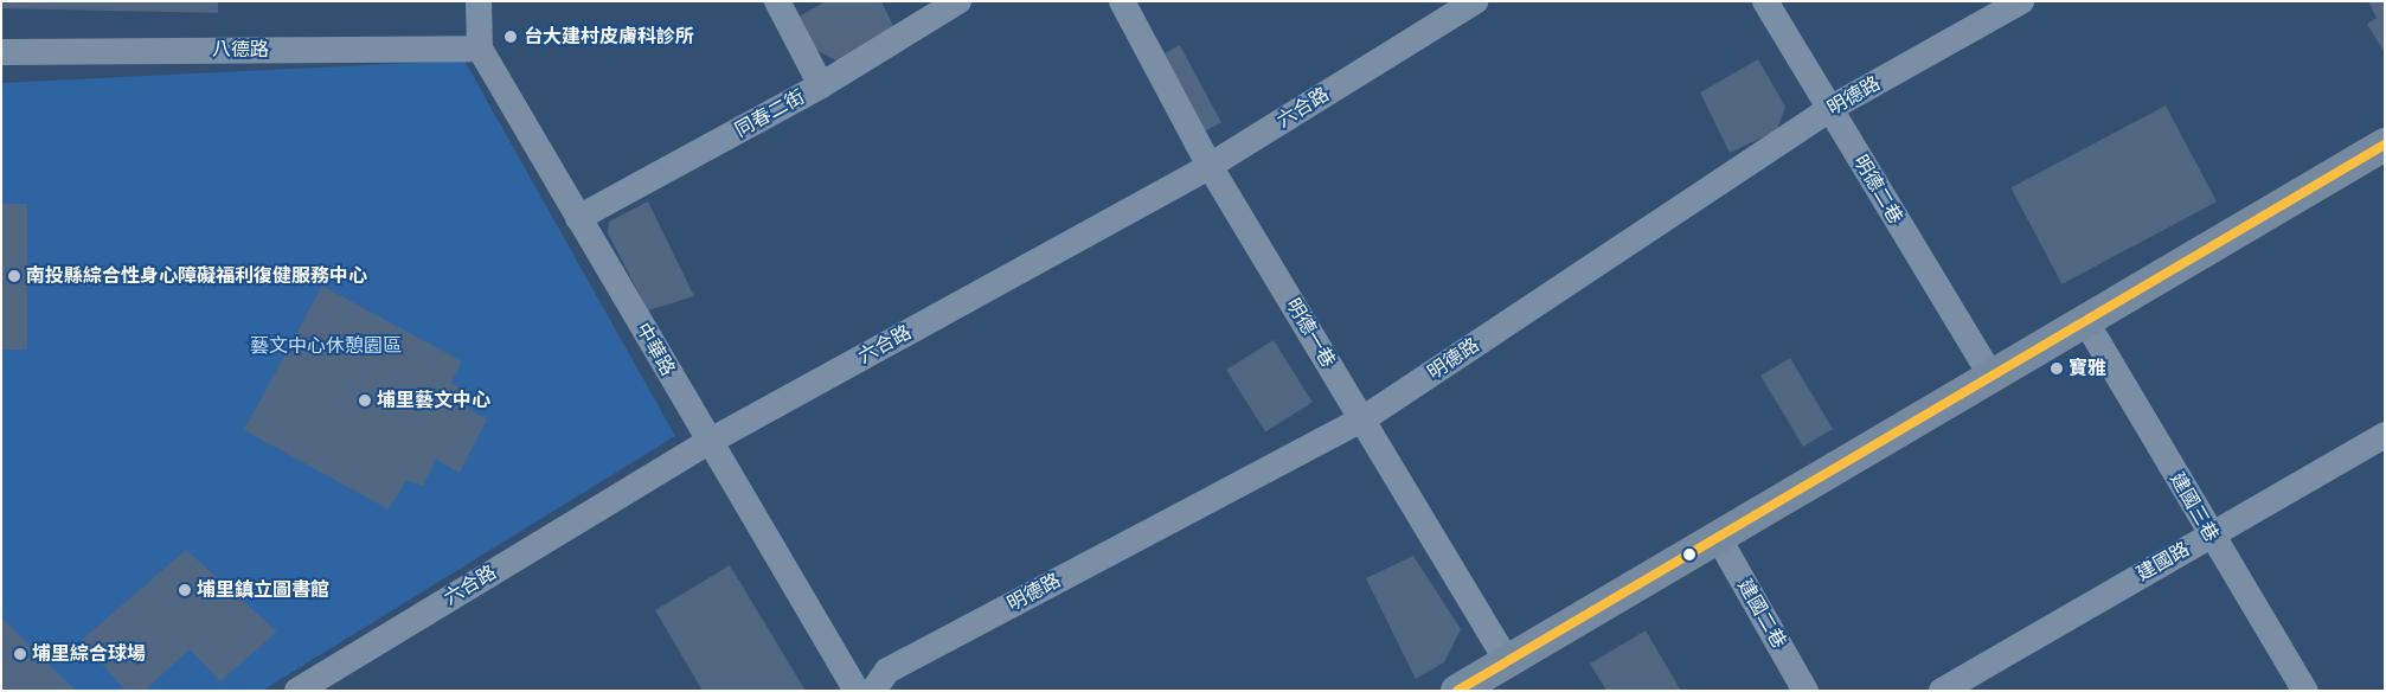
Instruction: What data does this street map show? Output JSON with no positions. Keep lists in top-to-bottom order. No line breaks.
{"streets":{"street":["八德路","明德路","六合路","同春二街","明德二巷","明德一巷","中華路","建國三巷","建國路","建國二巷"]},"crossings":[["八德路","中華路"],["明德路","明德二巷"],["明德路","明德一巷"],["六合路","明德一巷"],["六合路","中華路"],["同春二街","中華路"],["建國三巷","建國路"]],"parks":["藝文中心休憩園區"],"places":["台大建村皮膚科診所","南投縣綜合性身心障礙福利復健服務中心","寶雅","埔里藝文中心","埔里鎮立圖書館","埔里綜合球場"]}
